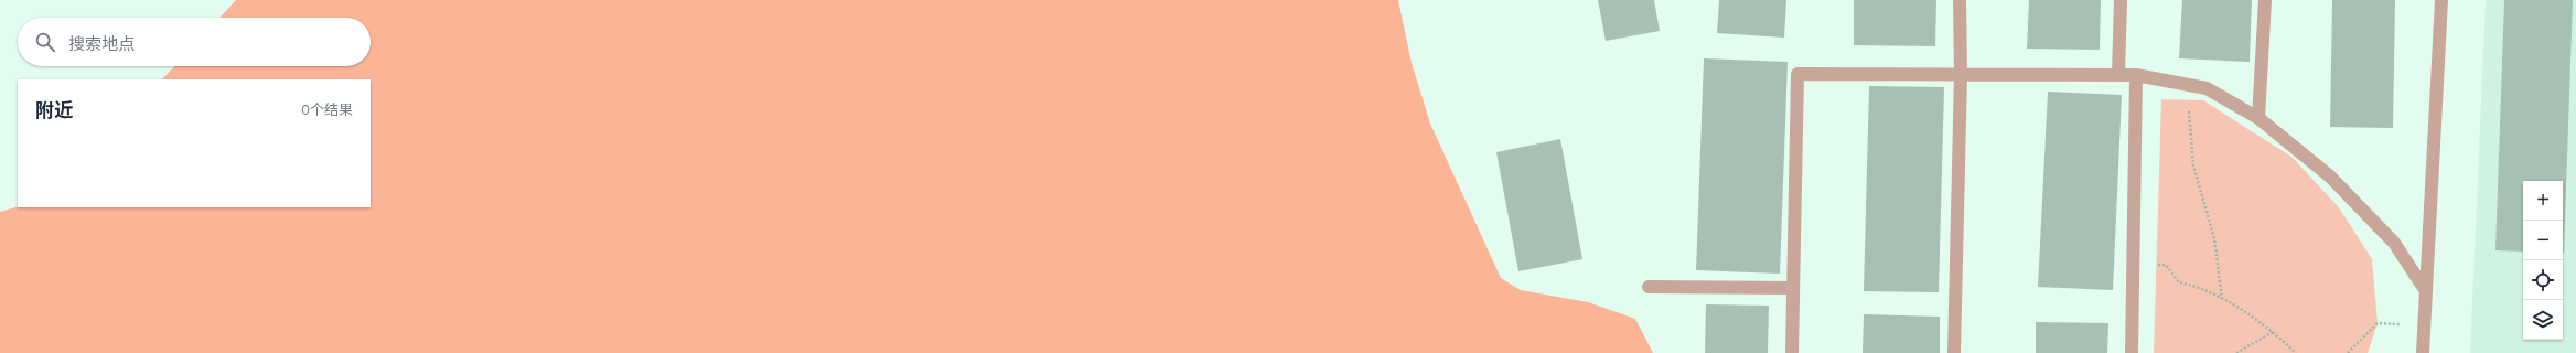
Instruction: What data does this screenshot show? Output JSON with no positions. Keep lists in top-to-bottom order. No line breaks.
{"page":{"search":"搜索地点","heading":["附近","0个结果"],"map_buttons":["+","−"]}}
